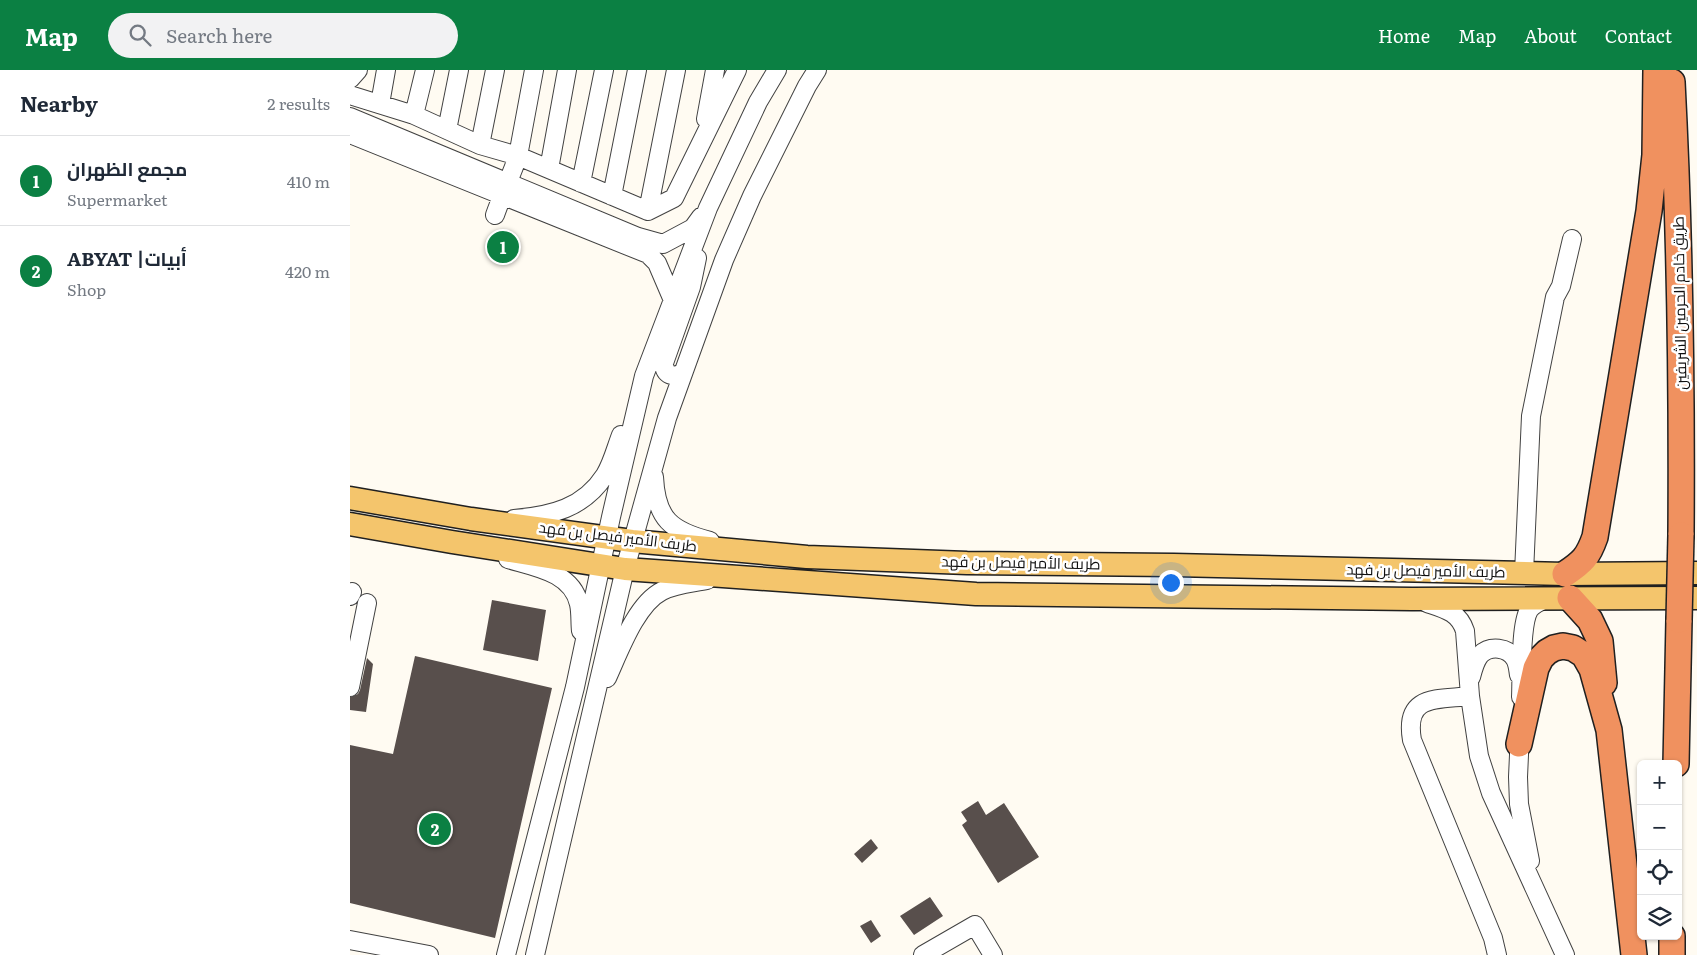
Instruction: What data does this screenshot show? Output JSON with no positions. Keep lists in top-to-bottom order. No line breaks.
{"streets":{"highway":["طريق خادم الحرمين الشريفين"],"main road":["طريف الأمير فيصل بن فهد"]},"page":{"header":"Map","search":"Search here","nav":["Home","Map","About","Contact"],"heading":["Nearby","2 results"],"list":[{"mark":"1","name":"مجمع الظهران","note":"Supermarket","value":"410 m"},{"mark":"2","name":"ABYAT |أبيات","note":"Shop","value":"420 m"}],"pins":["1","2"],"map_buttons":["+","−"]}}
